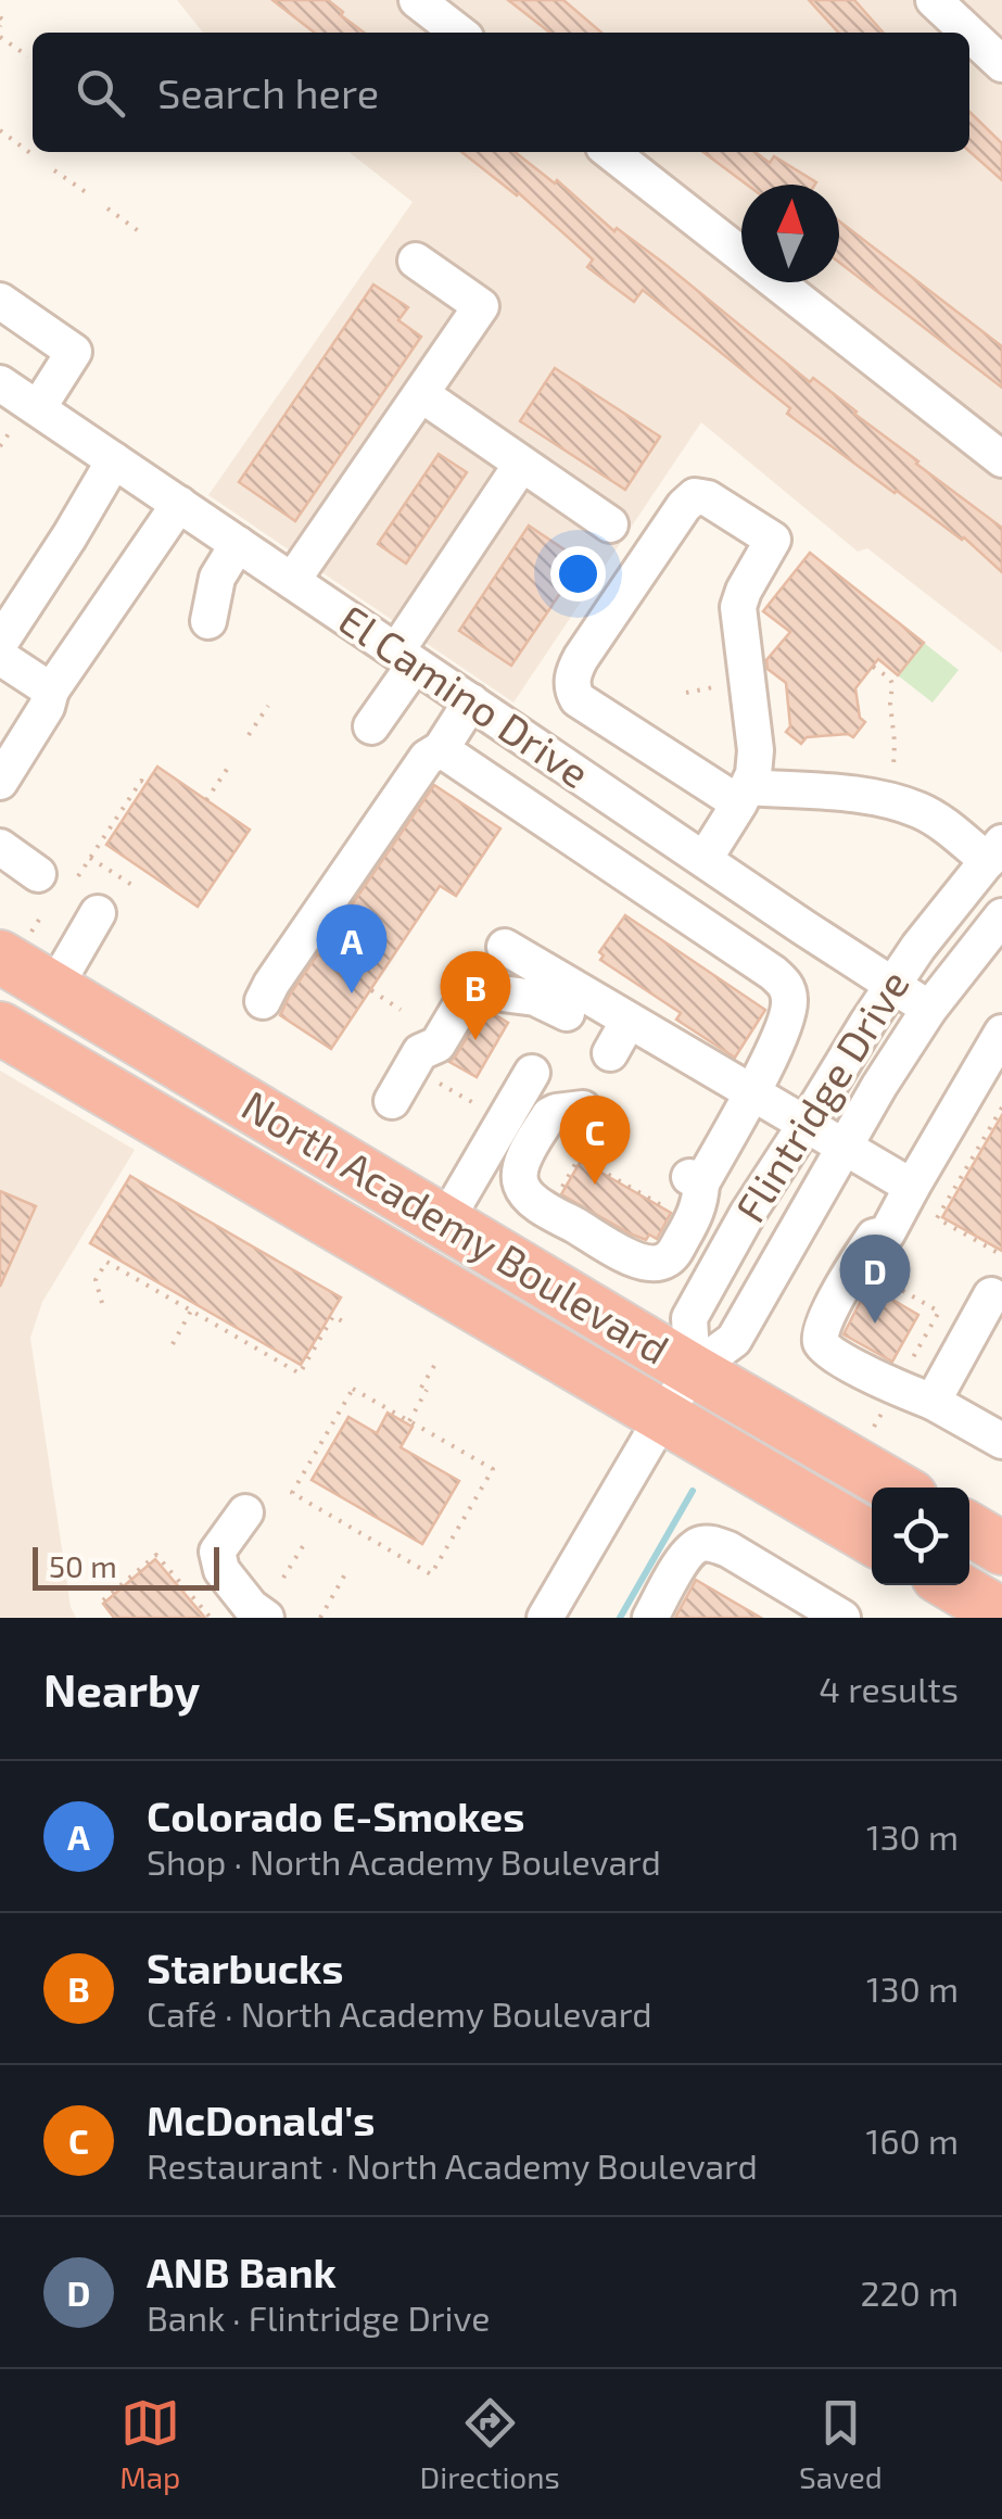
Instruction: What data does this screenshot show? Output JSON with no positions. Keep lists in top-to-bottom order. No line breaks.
{"streets":{"highway":["North Academy Boulevard"],"street":["El Camino Drive","Flintridge Drive"]},"crossings":[["El Camino Drive","Flintridge Drive"],["Flintridge Drive","North Academy Boulevard"]],"scale_bar":"50 m","north":"top","page":{"search":"Search here","pins":["A","B","C","D"],"scale":"50 m","heading":["Nearby","4 results"],"list":[{"mark":"A","name":"Colorado E-Smokes","note":"Shop · North Academy Boulevard","value":"130 m"},{"mark":"B","name":"Starbucks","note":"Café · North Academy Boulevard","value":"130 m"},{"mark":"C","name":"McDonald's","note":"Restaurant · North Academy Boulevard","value":"160 m"},{"mark":"D","name":"ANB Bank","note":"Bank · Flintridge Drive","value":"220 m"}],"nav":["Map","Directions","Saved"]}}
